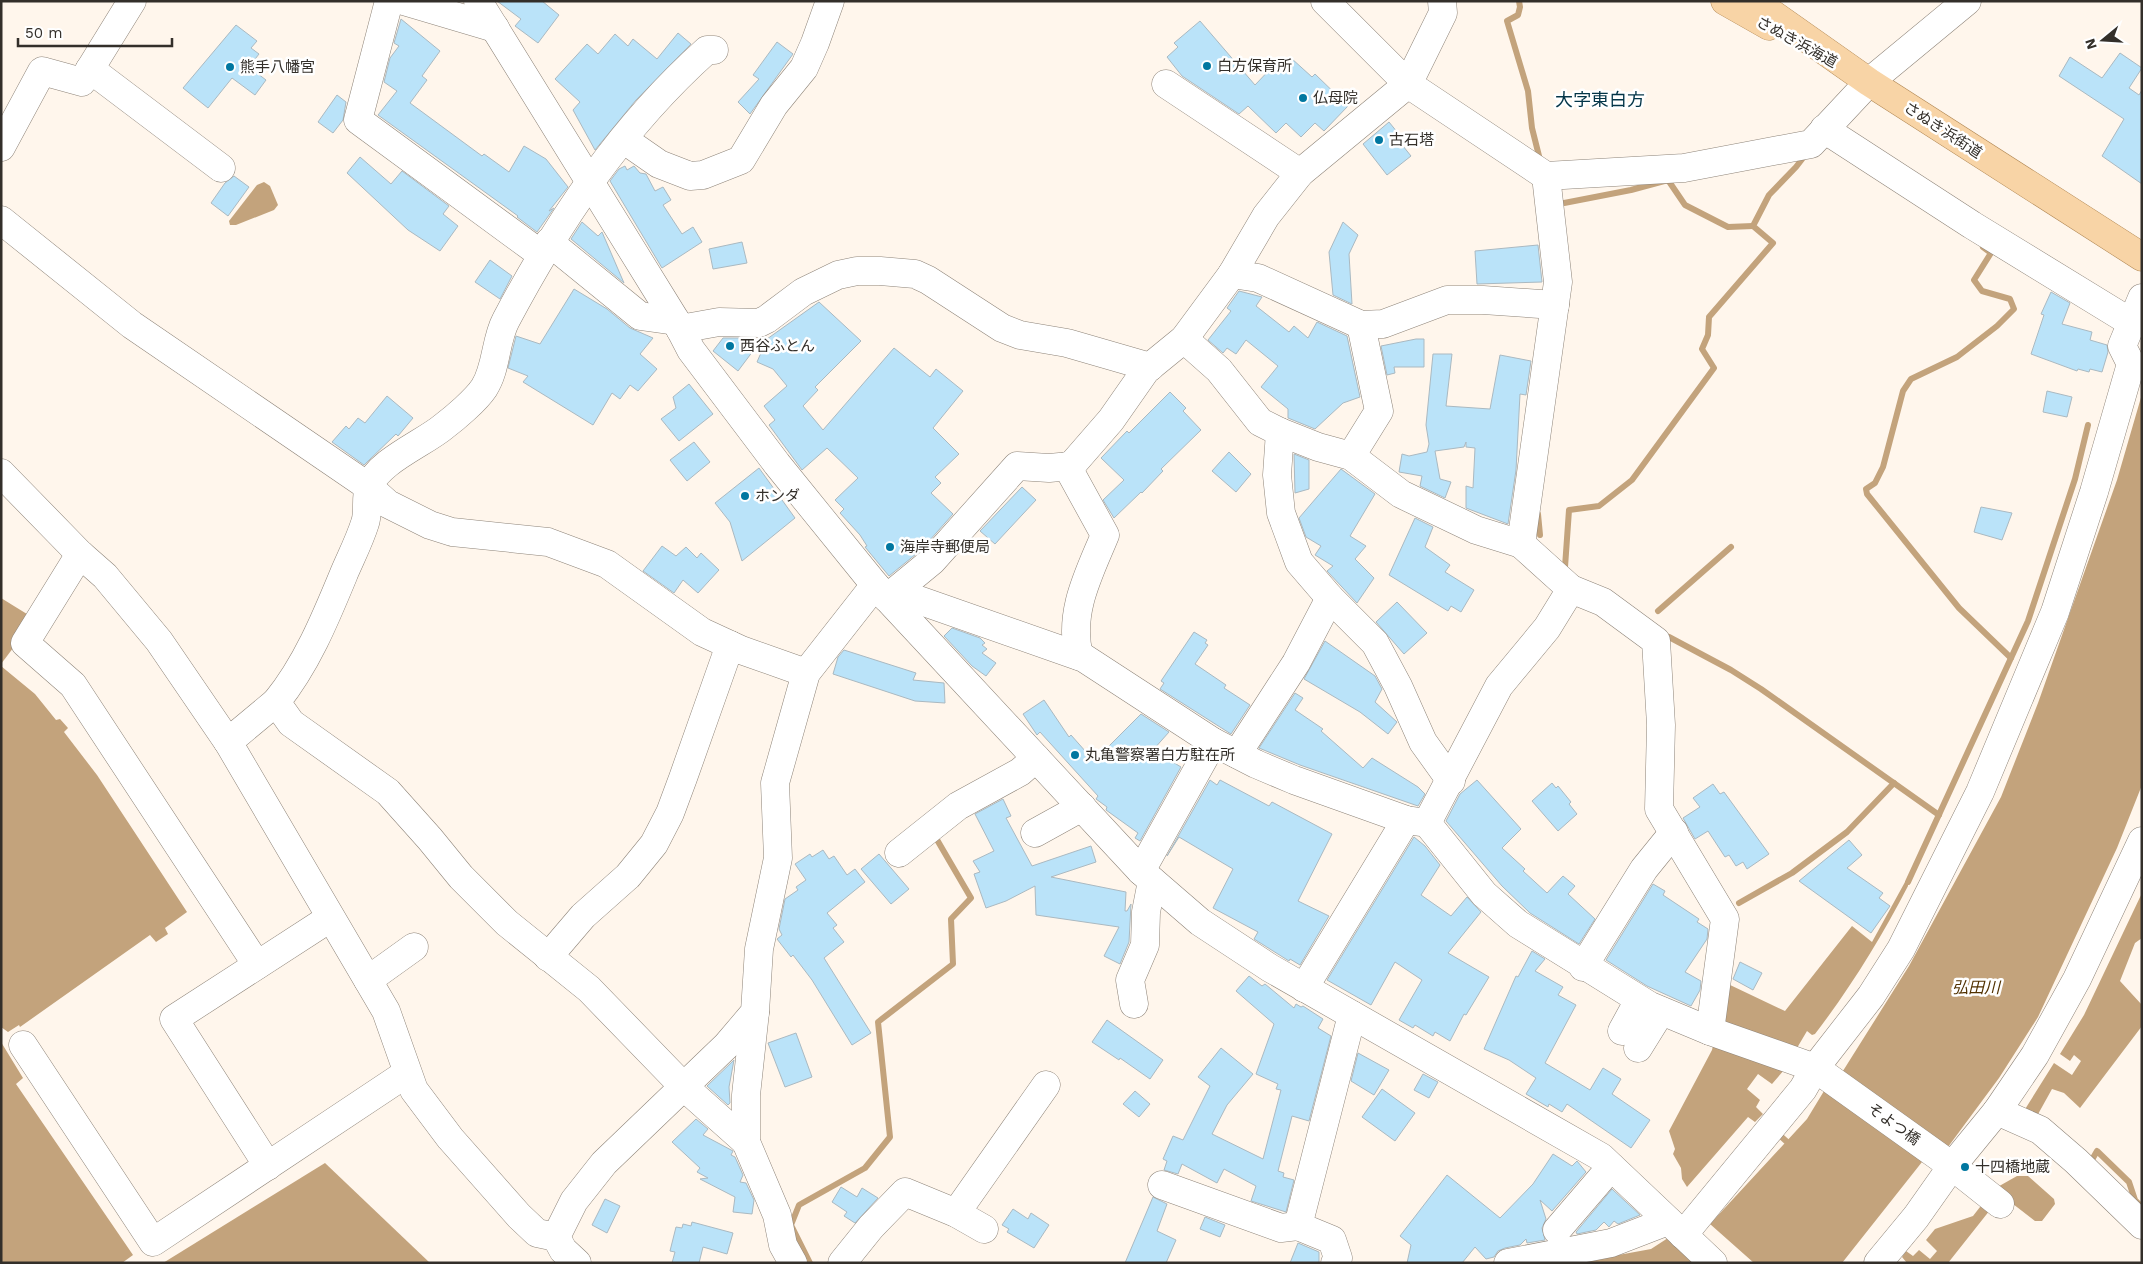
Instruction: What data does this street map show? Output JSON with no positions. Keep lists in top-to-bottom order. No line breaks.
{"streets":{"main road":["さぬき浜海道","さぬき浜街道"],"street":["そよつ橋"]},"crossings":[["さぬき浜海道","さぬき浜街道"]],"districts":["大字東白方"],"water":["弘田川"],"places":["白方保育所","熊手八幡宮","仏母院","古石塔","西谷ふとん","ホンダ","海岸寺郵便局","丸亀警察署白方駐在所","十四橋地蔵"],"scale_bar":"50 m","north":"left"}
